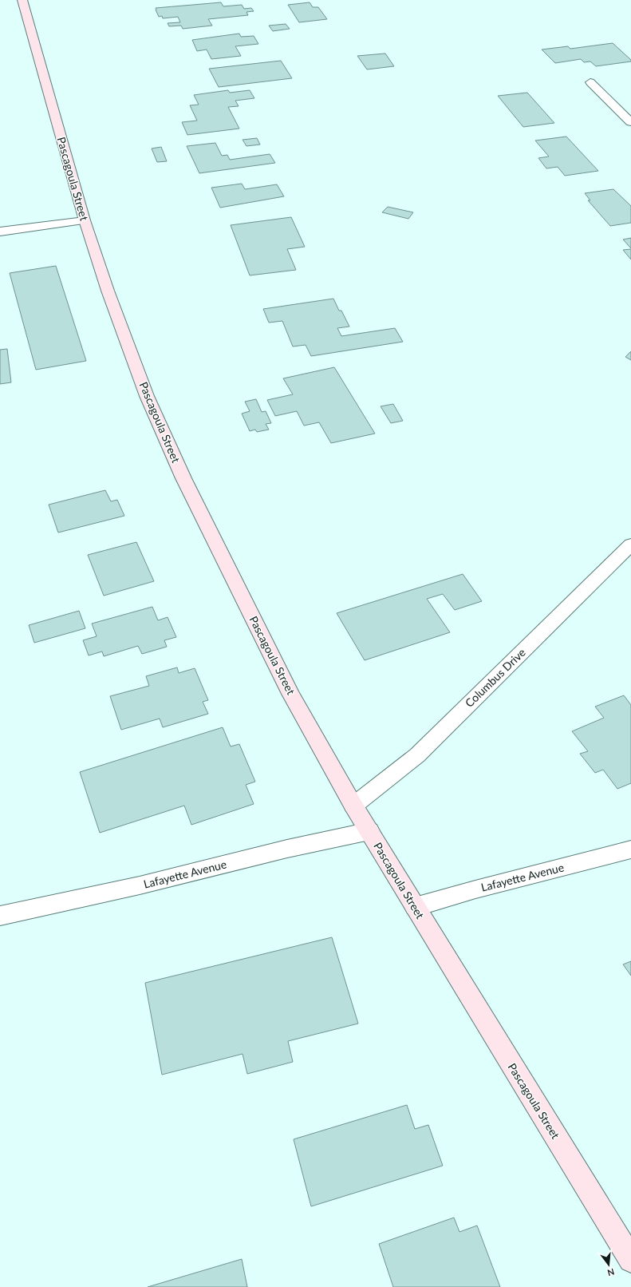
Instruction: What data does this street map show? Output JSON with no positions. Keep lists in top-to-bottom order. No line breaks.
{"streets":{"street":["Pascagoula Street","Columbus Drive","Lafayette Avenue"]},"crossings":[["Pascagoula Street","Columbus Drive"],["Pascagoula Street","Lafayette Avenue"]],"north":"bottom"}
